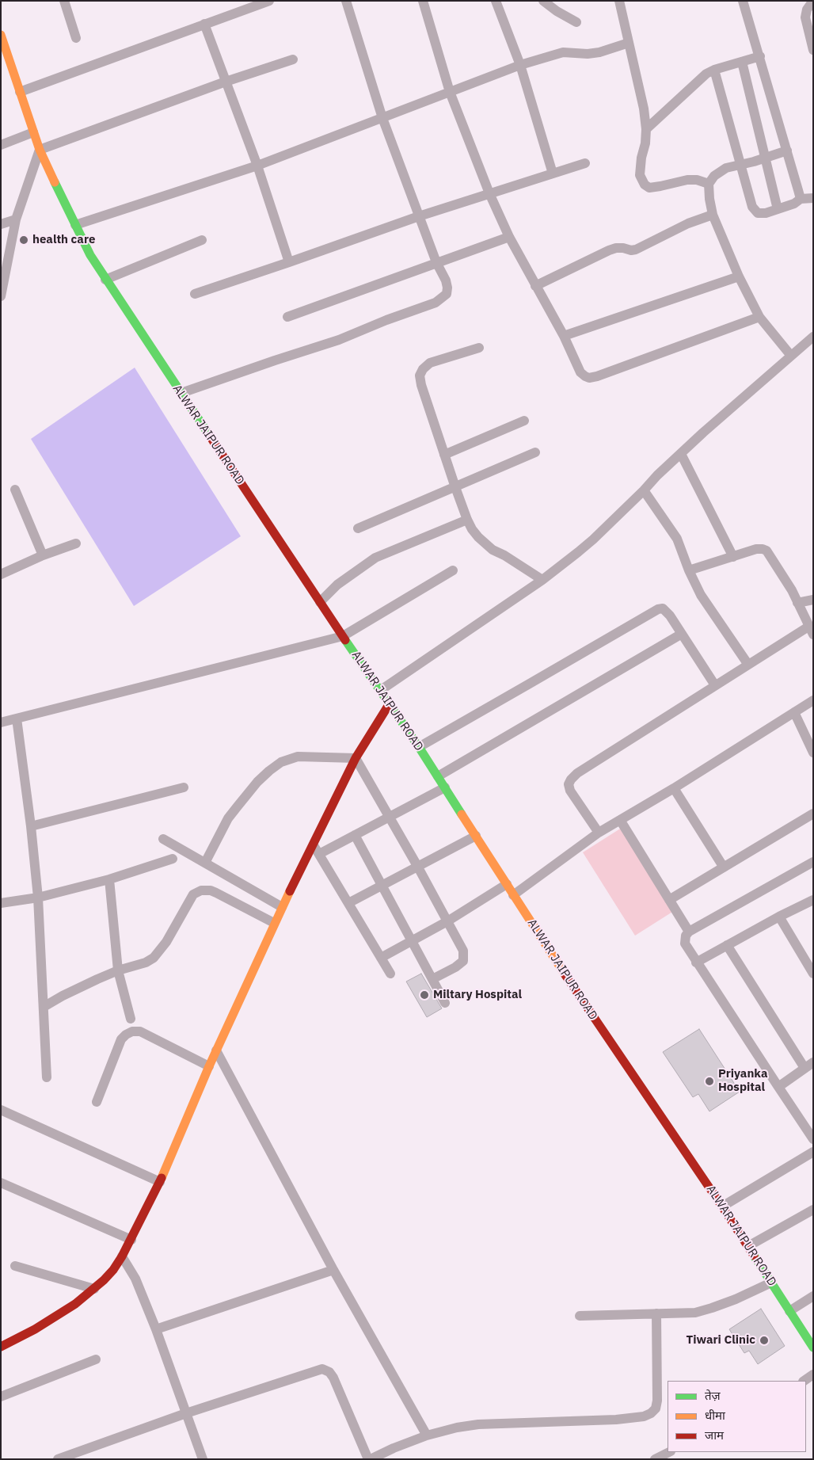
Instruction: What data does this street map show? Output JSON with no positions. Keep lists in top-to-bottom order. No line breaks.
{"streets":{"main road":["ALWAR JAIPUR ROAD"]},"places":["health care","Miltary Hospital","Priyanka Hospital","Tiwari Clinic"],"legend":["तेज़","धीमा","जाम"]}
